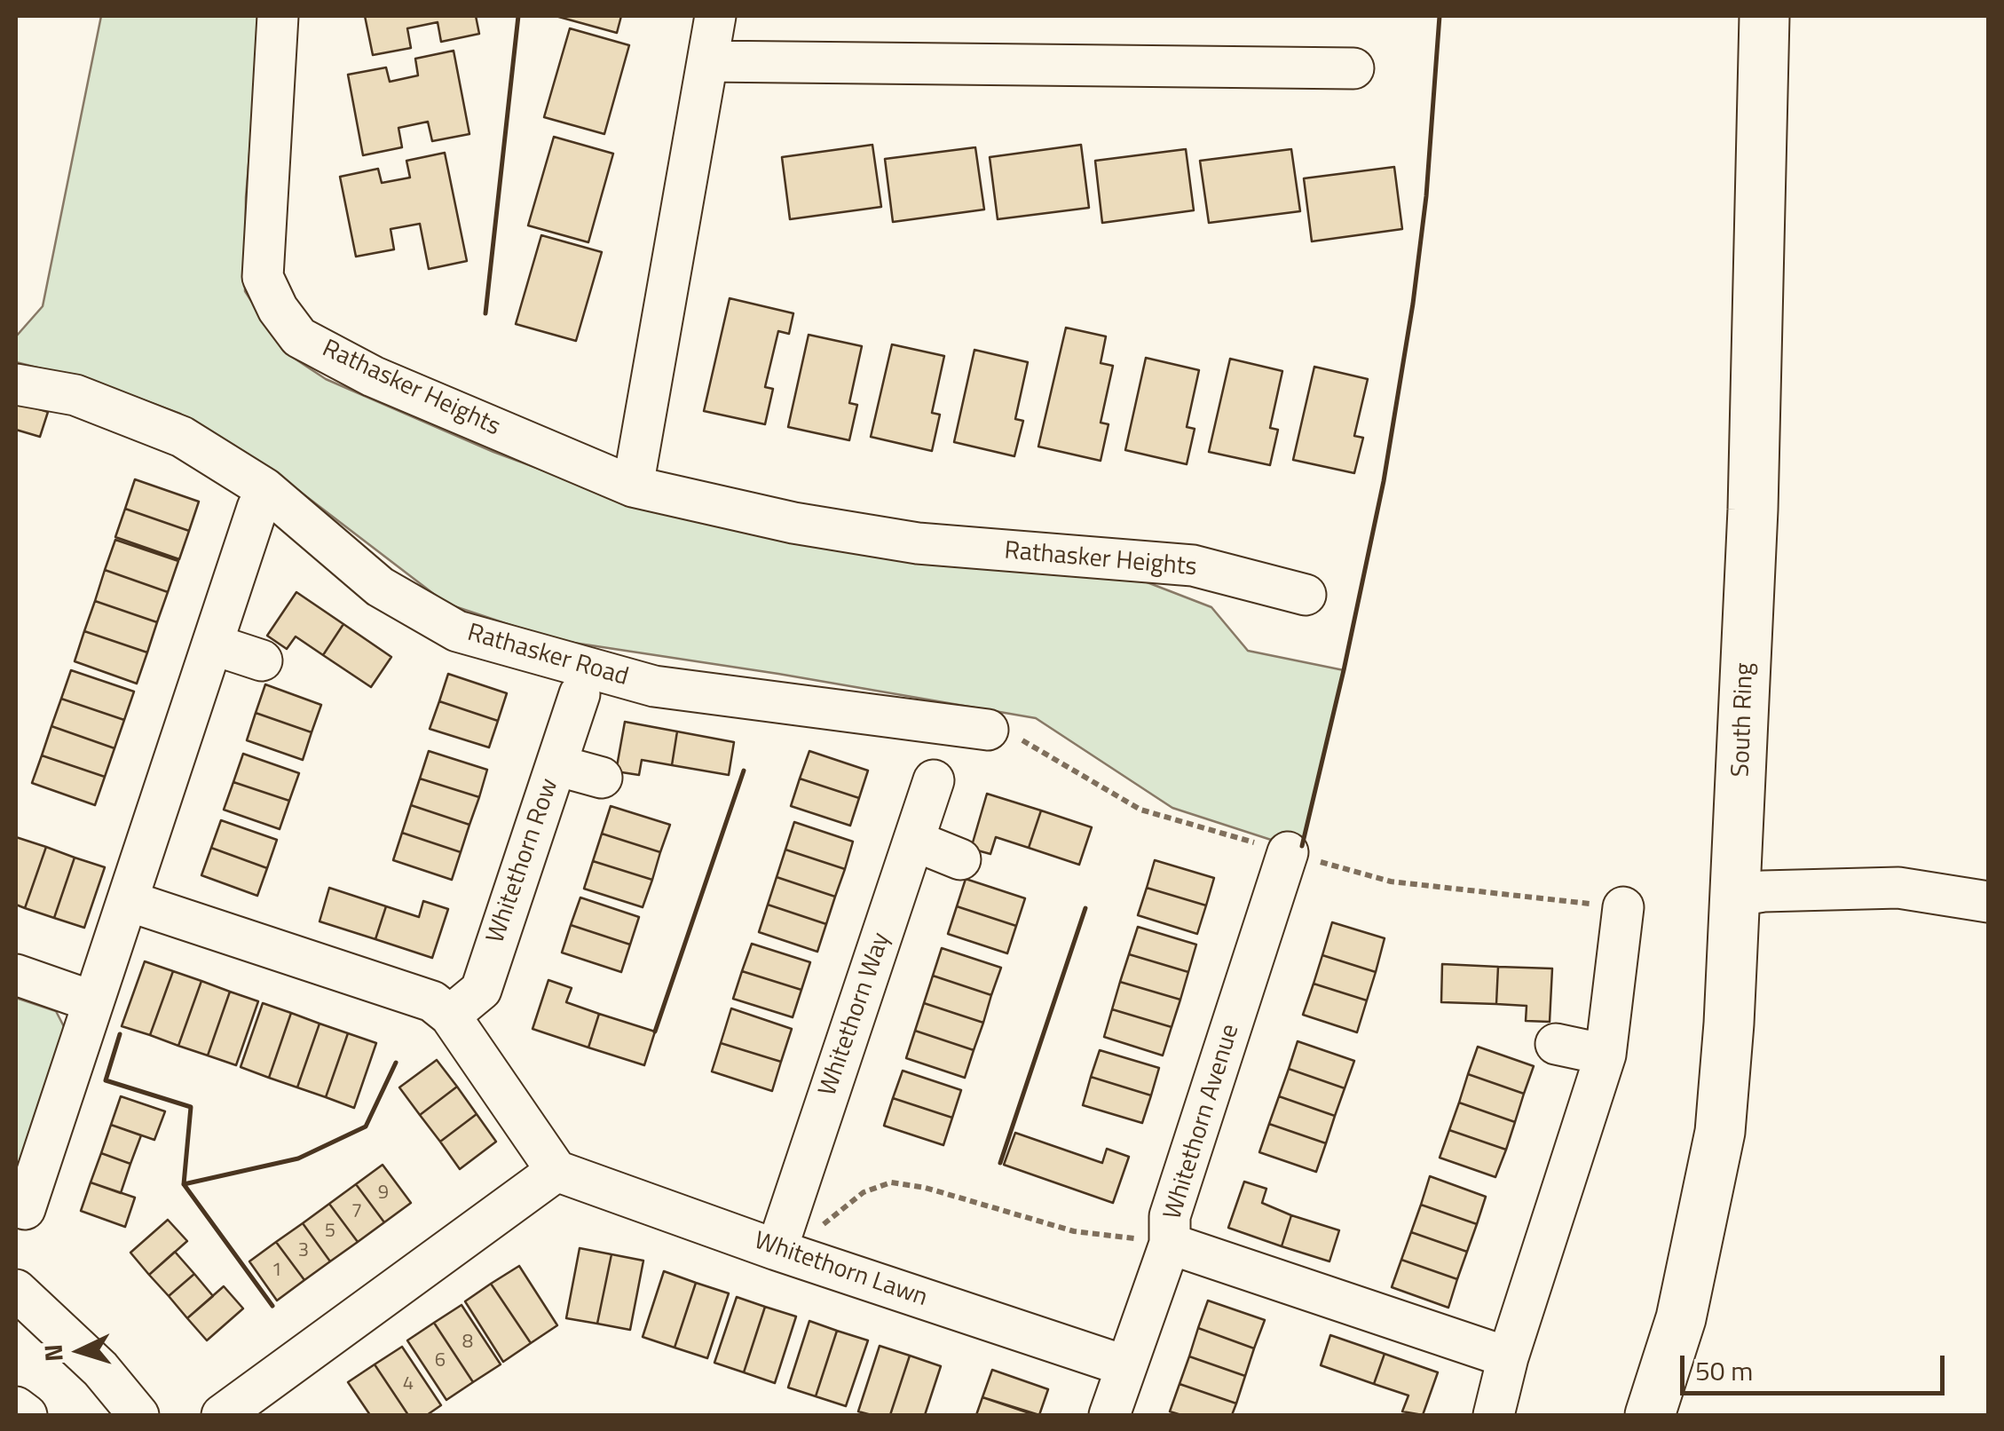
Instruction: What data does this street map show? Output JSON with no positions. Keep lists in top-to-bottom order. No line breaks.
{"streets":{"main road":["South Ring"],"street":["Rathasker Heights","Rathasker Road","Whitethorn Row","Whitethorn Way","Whitethorn Avenue","Whitethorn Lawn"]},"crossings":[["Whitethorn Way","Whitethorn Lawn"],["Whitethorn Avenue","Whitethorn Lawn"]],"house_numbers":["9","7","5","3","1","8","6","4"],"scale_bar":"50 m","north":"left"}
